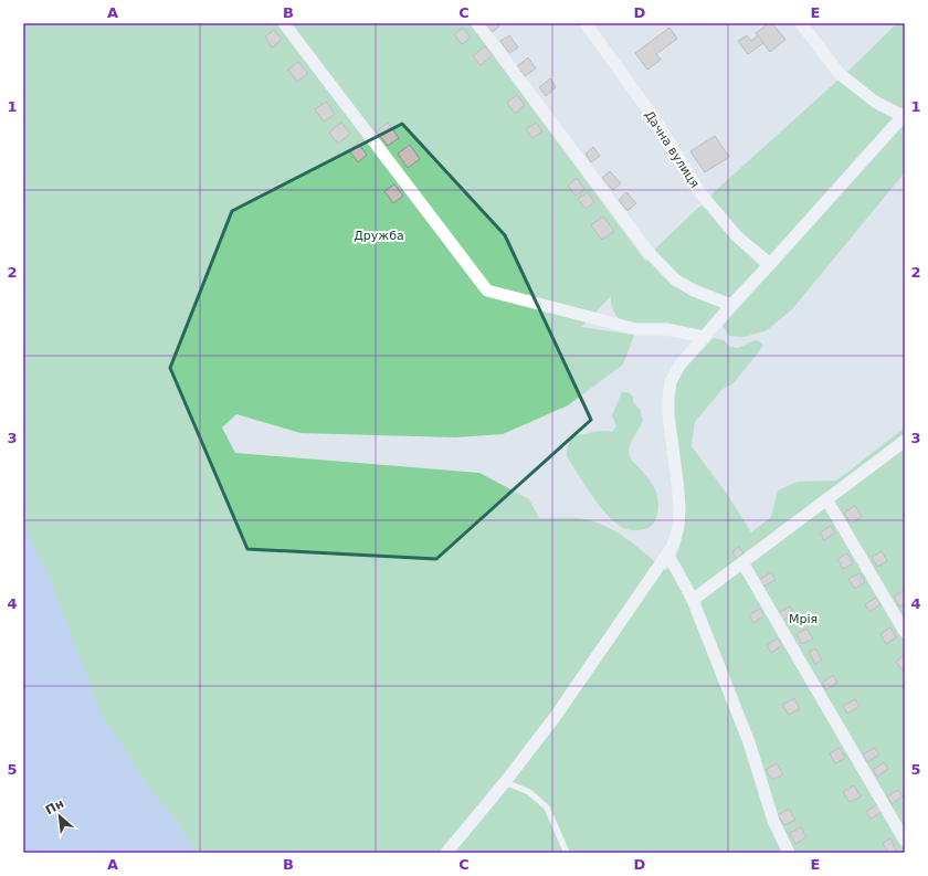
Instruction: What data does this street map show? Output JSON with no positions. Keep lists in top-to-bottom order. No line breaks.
{"streets":{"street":["Дачна вулиця"]},"parks":["Дружба","Мрія"],"north":"top left","grid":{"columns":["A","B","C","D","E"],"rows":["1","2","3","4","5"]}}
